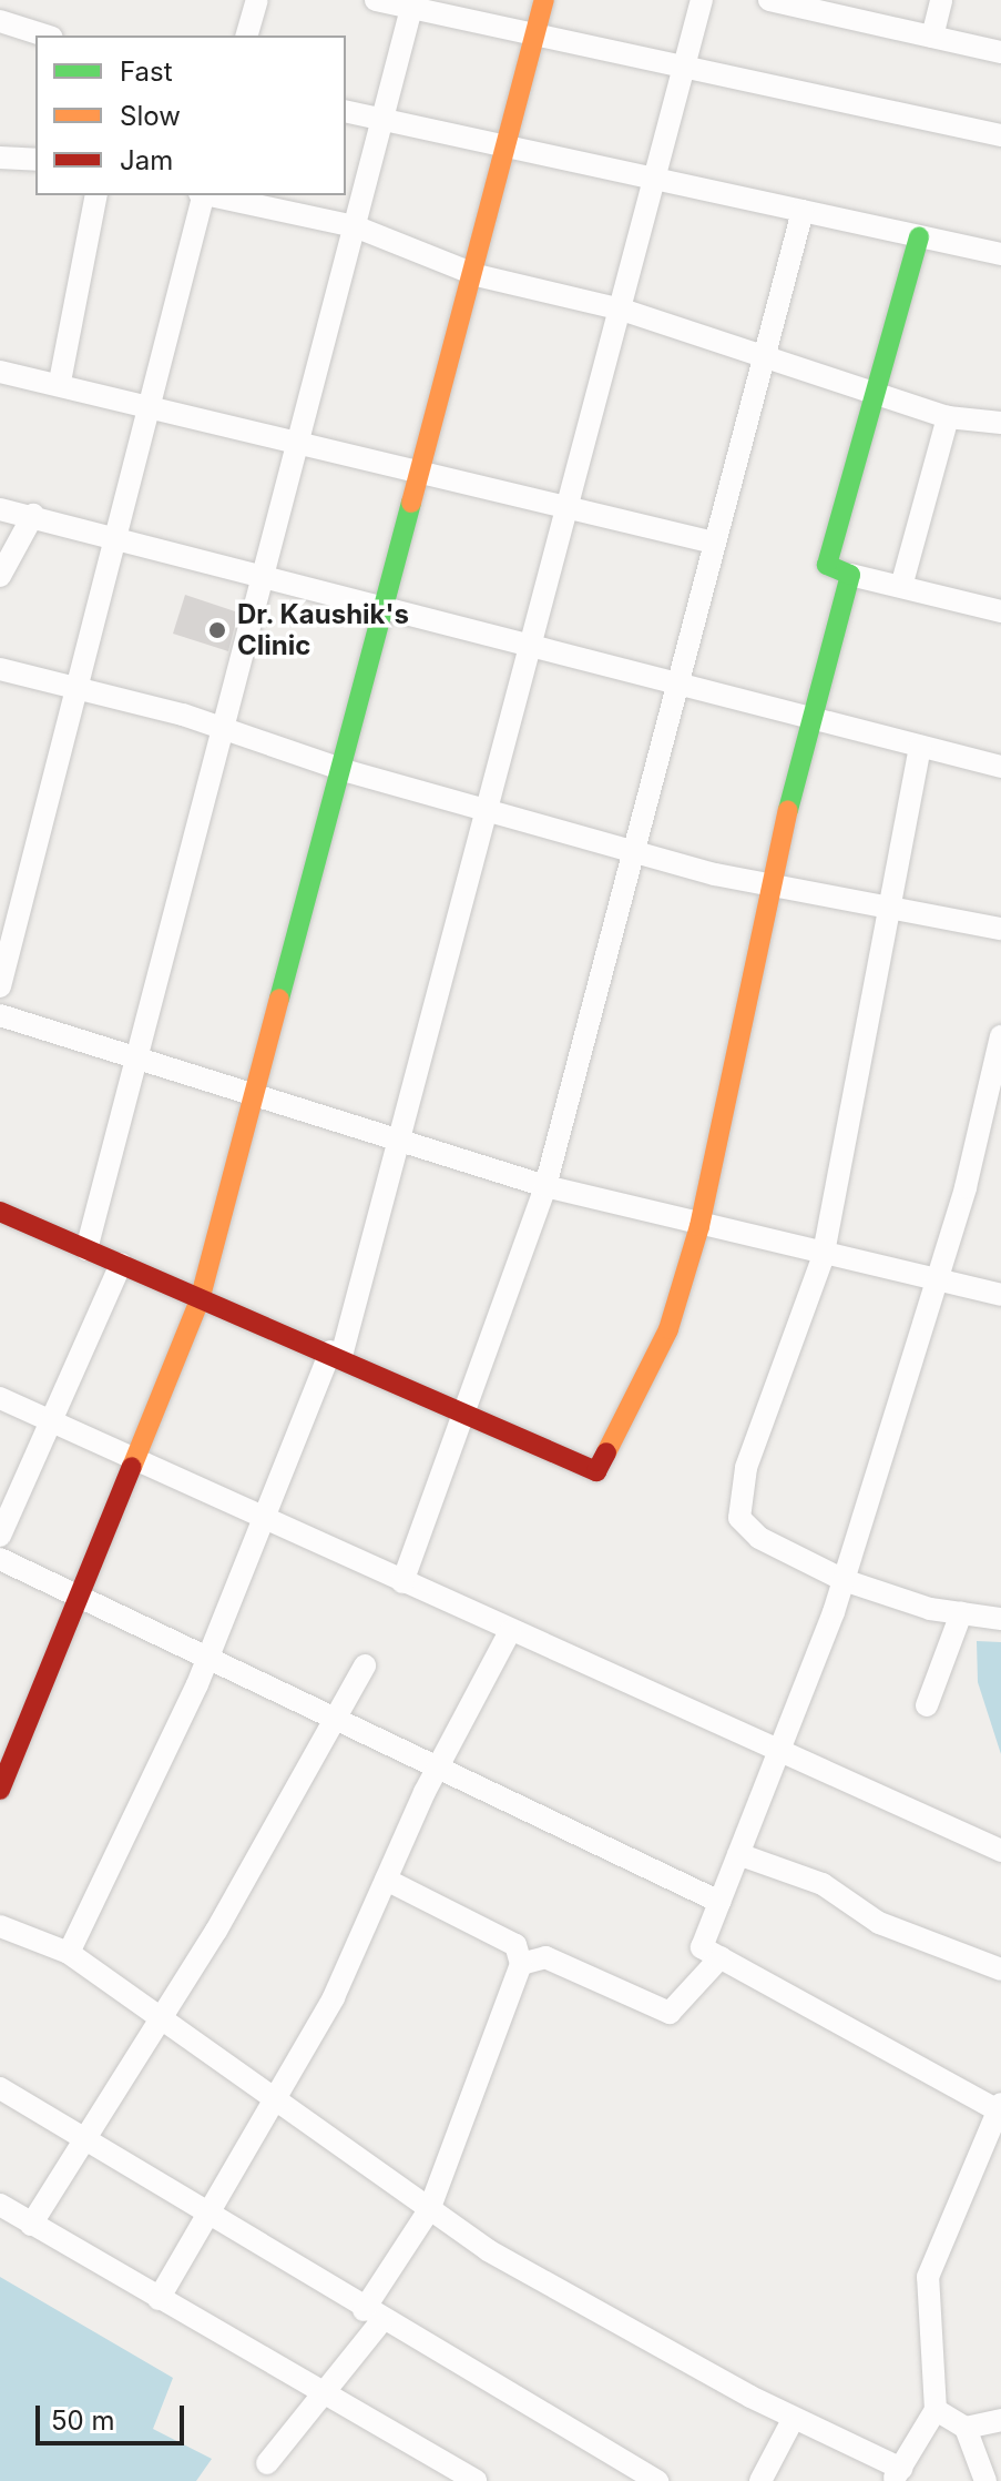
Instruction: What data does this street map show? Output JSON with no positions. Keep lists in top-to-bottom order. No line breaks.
{"places":["Dr. Kaushik's Clinic"],"legend":["Fast","Slow","Jam"],"scale_bar":"50 m"}
